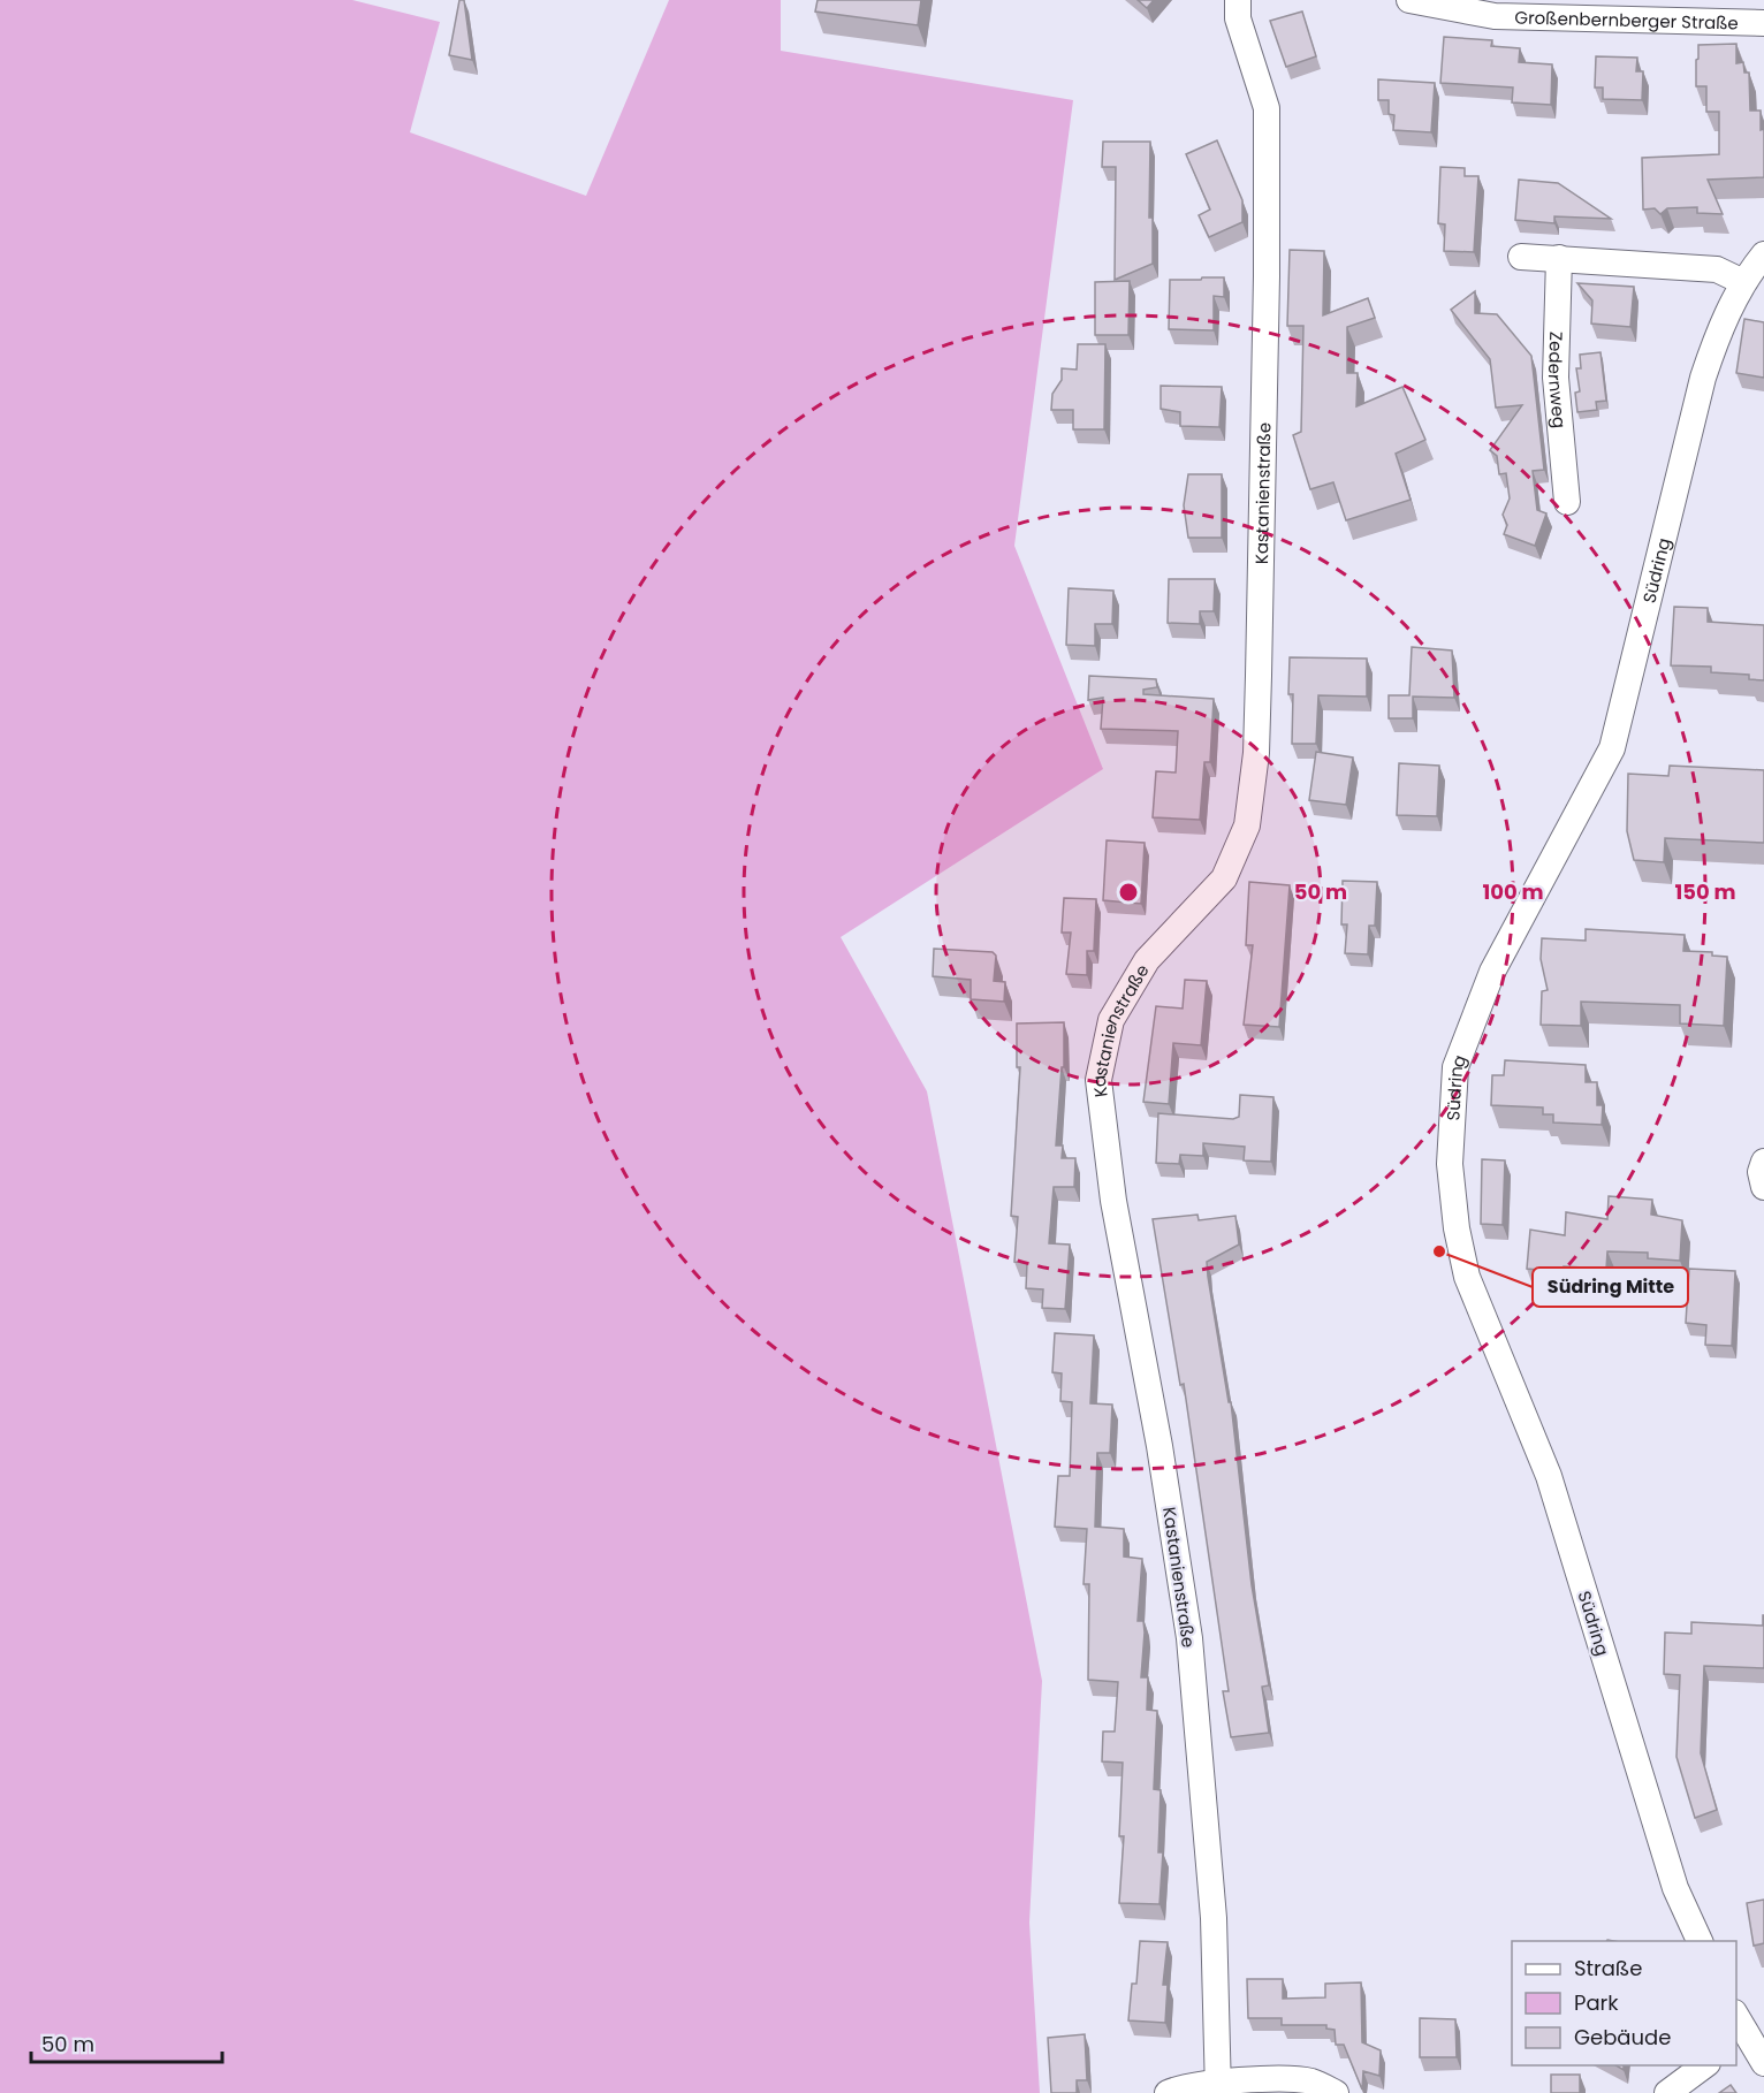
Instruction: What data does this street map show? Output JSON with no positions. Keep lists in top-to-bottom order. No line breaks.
{"streets":{"street":["Großenbernberger Straße","Zedernweg","Kastanienstraße","Südring"]},"places":["Südring Mitte"],"legend":["Straße","Park","Gebäude"],"scale_bar":"50 m","rings":["50 m","100 m","150 m"]}
